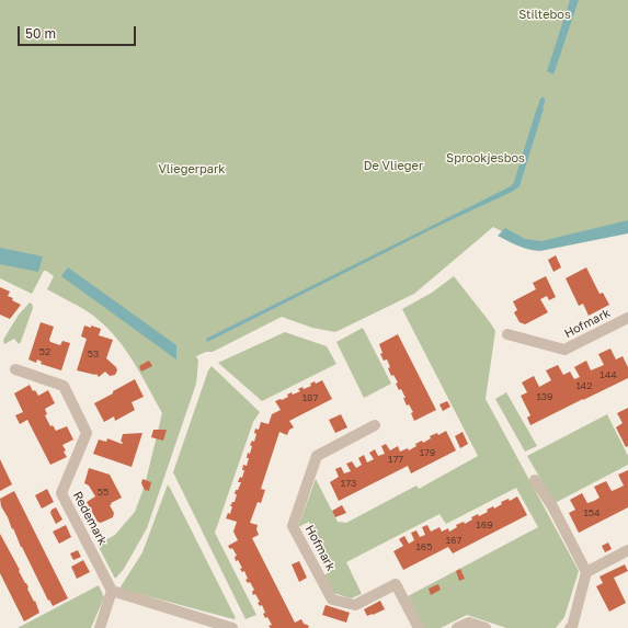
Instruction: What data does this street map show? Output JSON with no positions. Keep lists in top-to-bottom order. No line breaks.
{"streets":{"street":["Hofmark","Redemark"]},"parks":["Stiltebos","Sprookjesbos","De Vlieger","Vliegerpark"],"house_numbers":["52","53","144","142","139","187","179","177","173","55","154","169","167","165"],"scale_bar":"50 m"}
